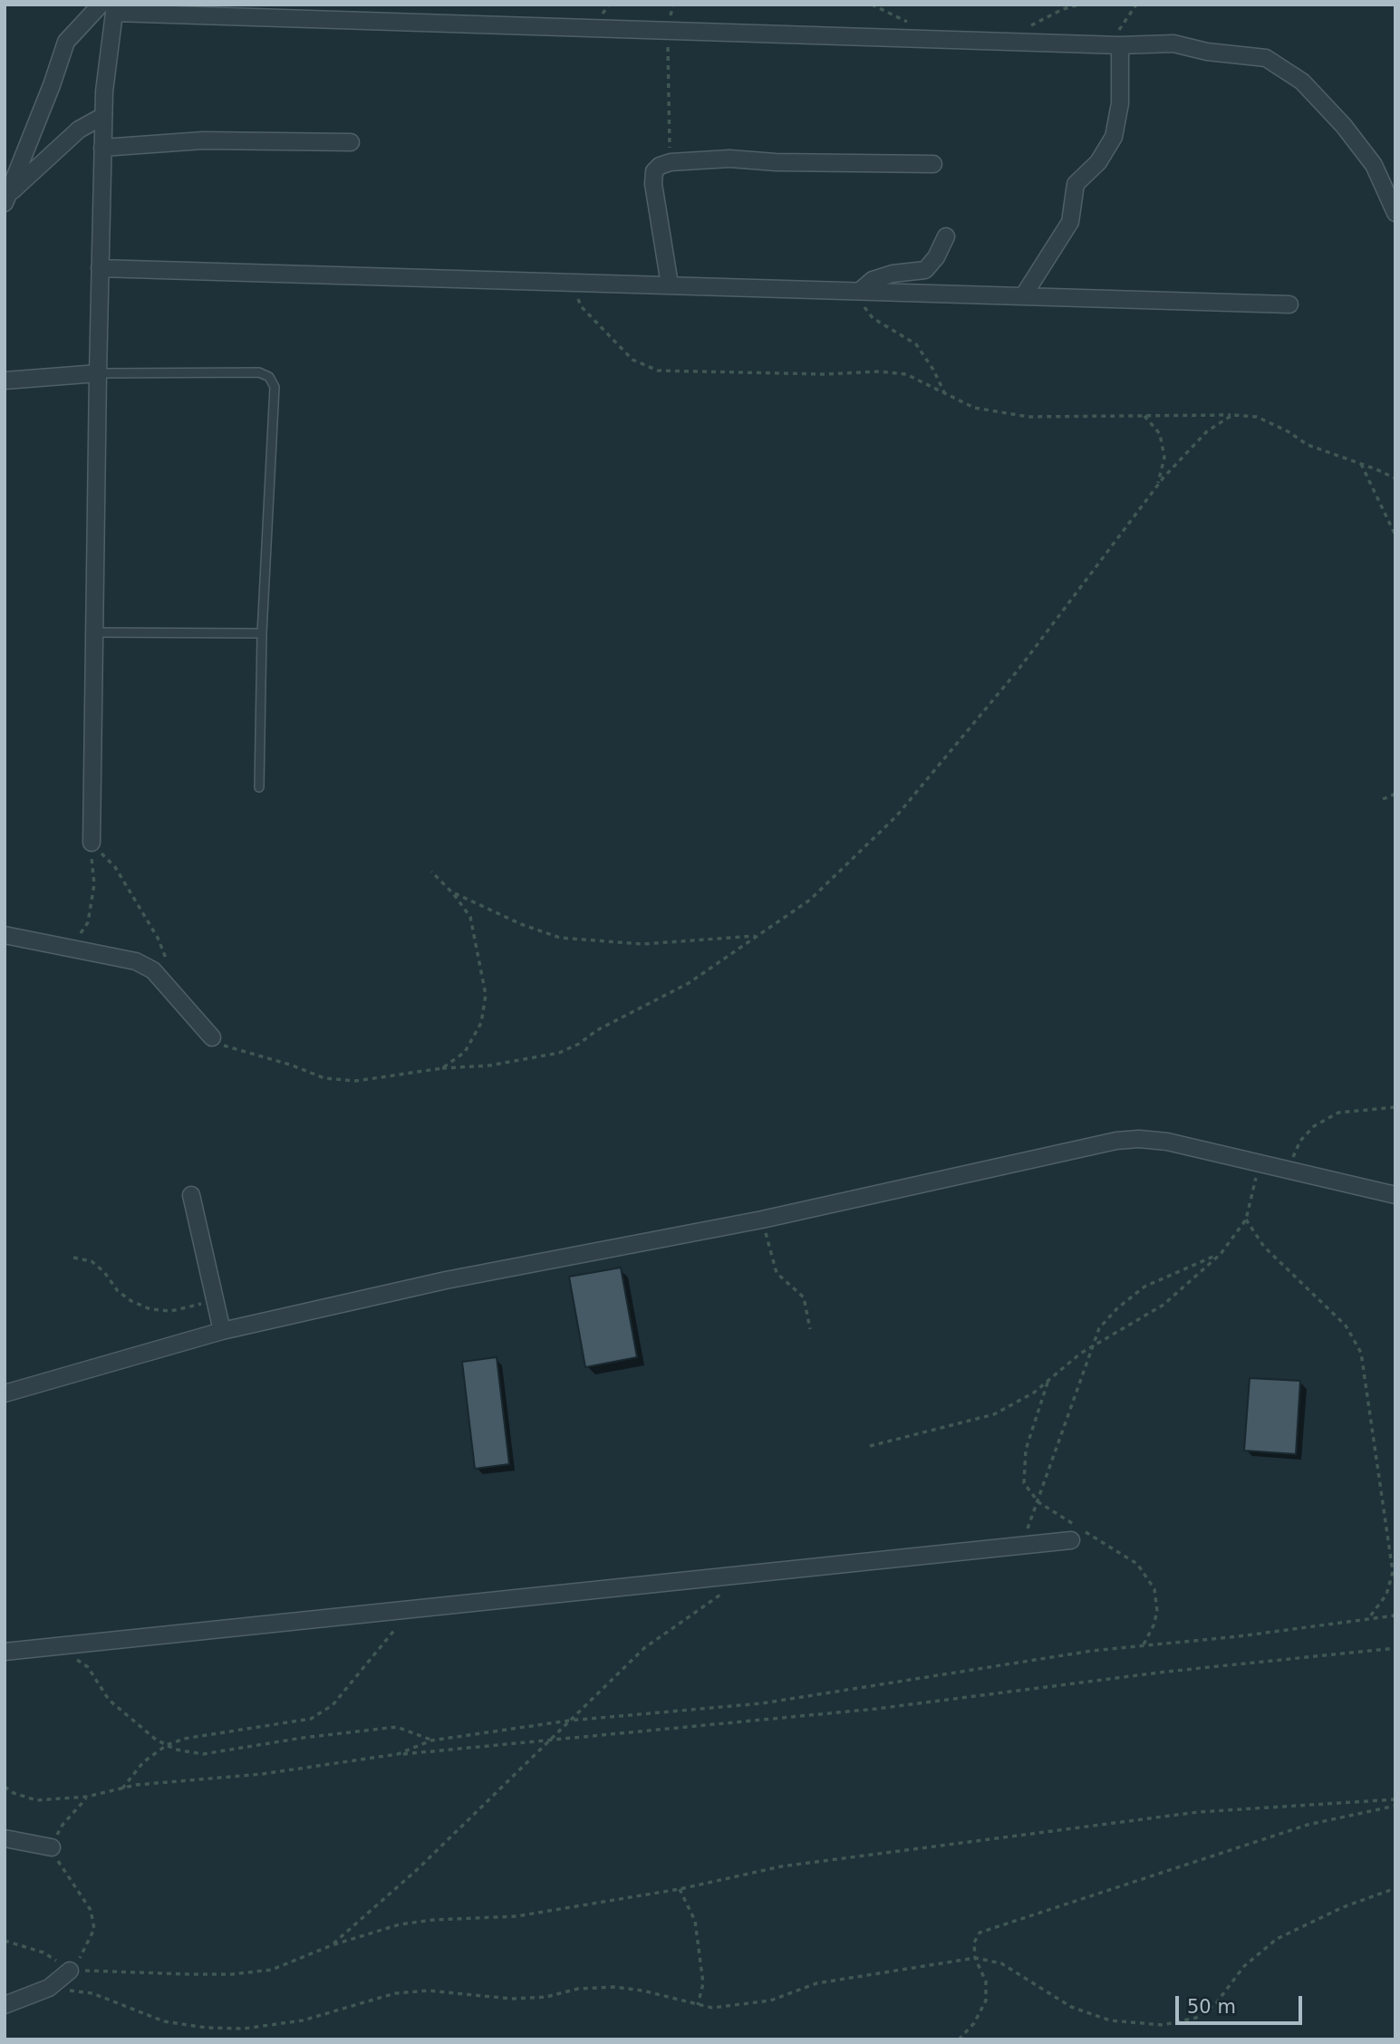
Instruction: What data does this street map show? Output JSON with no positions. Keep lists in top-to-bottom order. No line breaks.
{"scale_bar":"50 m"}
